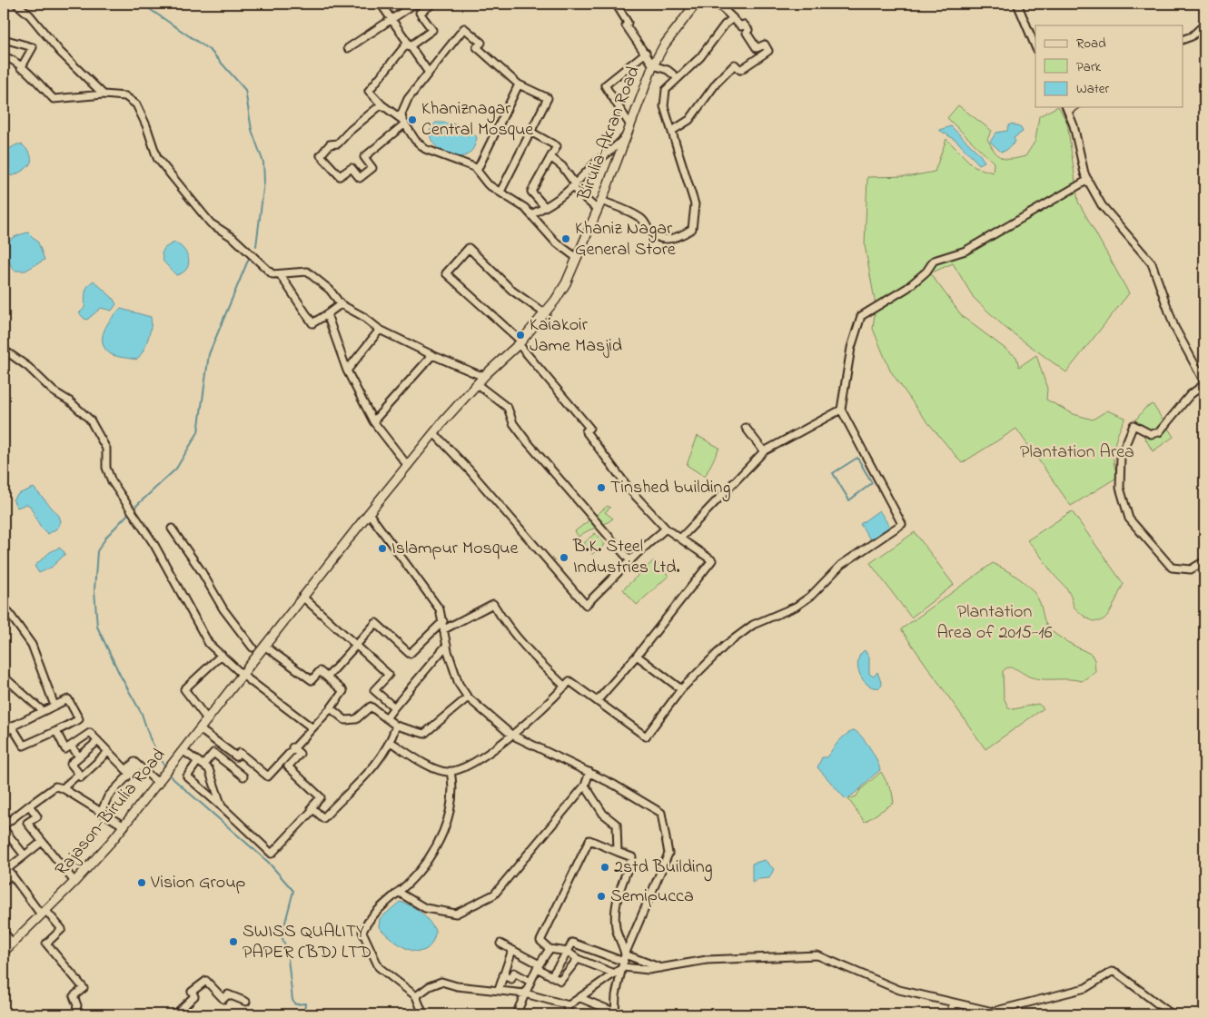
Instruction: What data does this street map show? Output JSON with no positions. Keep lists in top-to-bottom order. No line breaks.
{"streets":{"street":["Birulia-Akran Road","Rajason-Birulia Road"]},"crossings":[["Birulia-Akran Road","Rajason-Birulia Road"]],"parks":["Plantation Area","Plantation Area of 2015-16"],"places":["Khaniznagar Central Mosque","Khaniz Nagar General Store","Kaiakoir Jame Masjid","Tinshed building","Islampur Mosque","B.K. Steel Industries Ltd.","2std Building","Vision Group","Semipucca","SWISS QUALITY PAPER (BD) LTD"],"legend":["Road","Park","Water"]}
